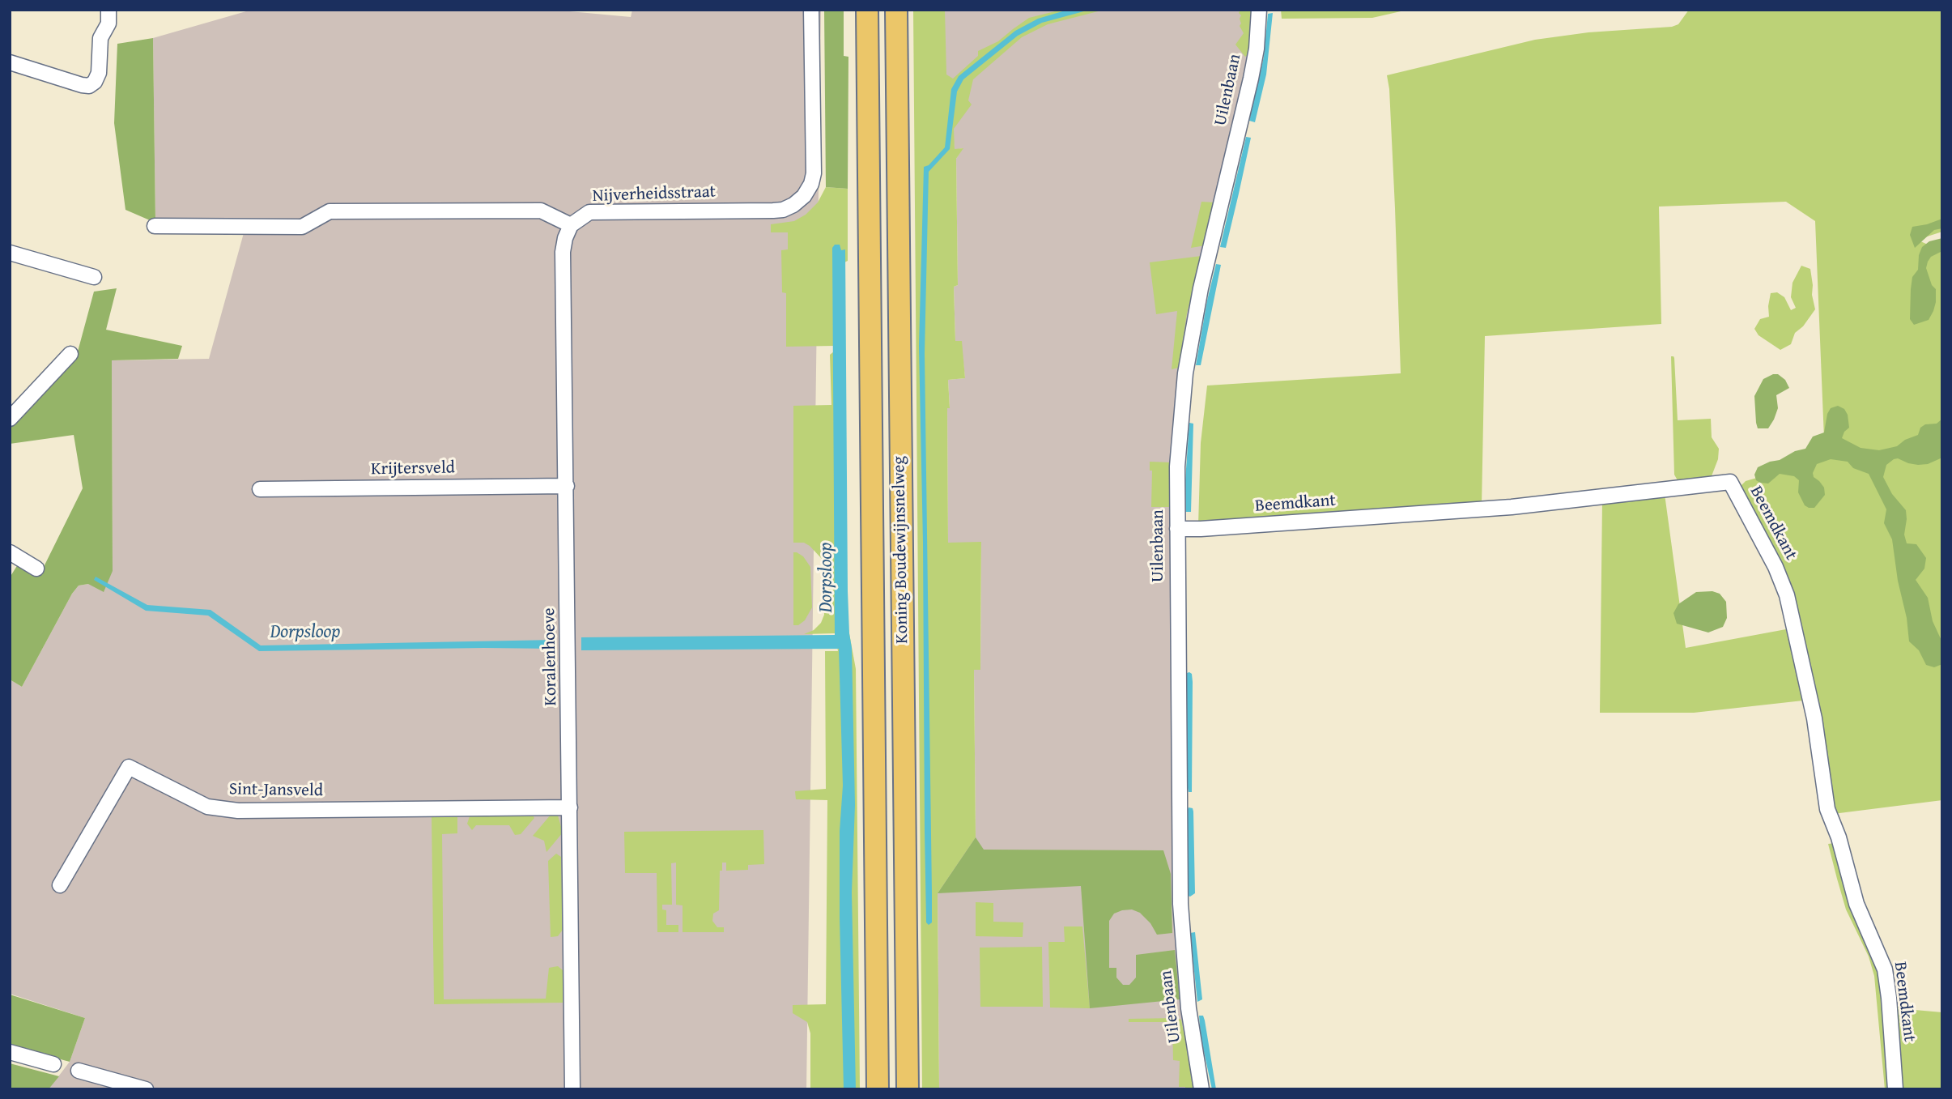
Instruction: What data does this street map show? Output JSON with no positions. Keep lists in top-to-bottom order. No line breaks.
{"streets":{"highway":["Koning Boudewijnsnelweg"],"street":["Uilenbaan","Nijverheidsstraat","Krijtersveld","Beemdkant","Koralenhoeve","Sint-Jansveld"]},"crossings":[["Uilenbaan","Beemdkant"],["Nijverheidsstraat","Koralenhoeve"],["Krijtersveld","Koralenhoeve"],["Koralenhoeve","Sint-Jansveld"]],"water":["Dorpsloop"]}
